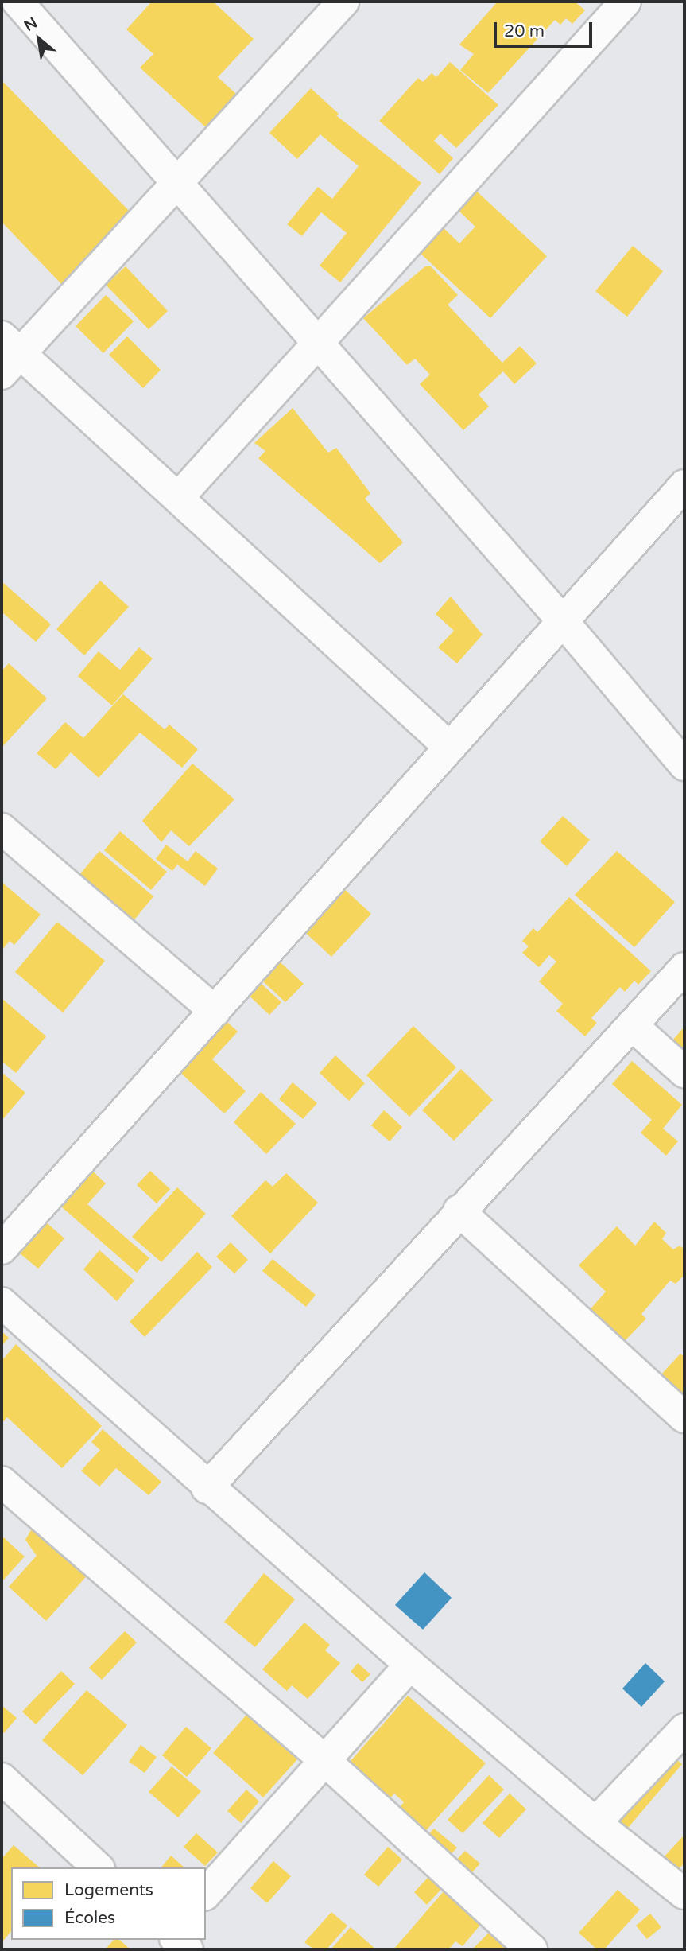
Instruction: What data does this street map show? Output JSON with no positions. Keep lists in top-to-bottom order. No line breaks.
{"legend":["Logements","Écoles"],"scale_bar":"20 m","north":"top left"}
